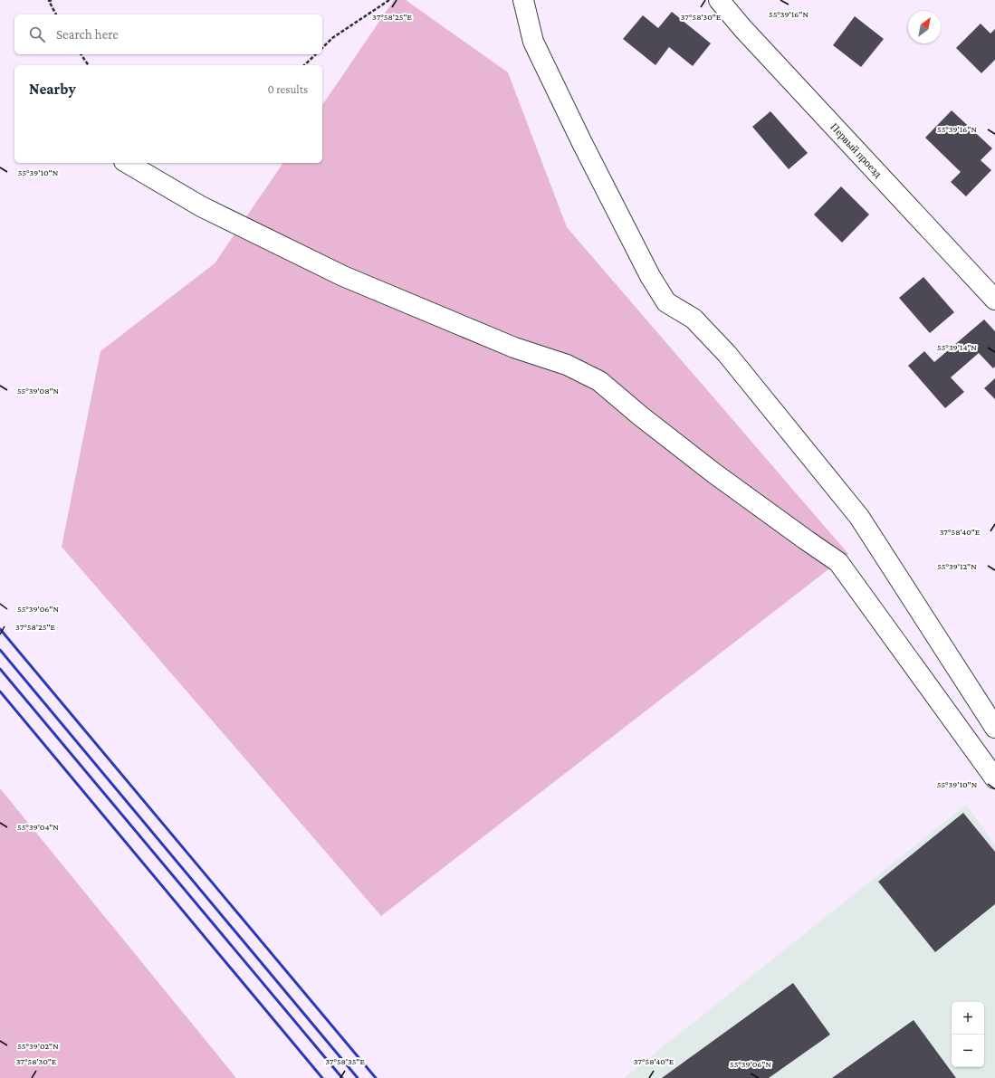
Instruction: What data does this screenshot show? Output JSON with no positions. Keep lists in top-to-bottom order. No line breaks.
{"streets":{"street":["Первый проезд"]},"north":"top right","page":{"search":"Search here","heading":["Nearby","0 results"],"map_buttons":["+","−"]},"coordinates":["55°39'16\"N","37°58'25\"E","37°58'30\"E","55°39'10\"N","55°39'14\"N","55°39'08\"N","37°58'40\"E","55°39'12\"N","55°39'06\"N","55°39'04\"N","55°39'02\"N","37°58'35\"E"]}
